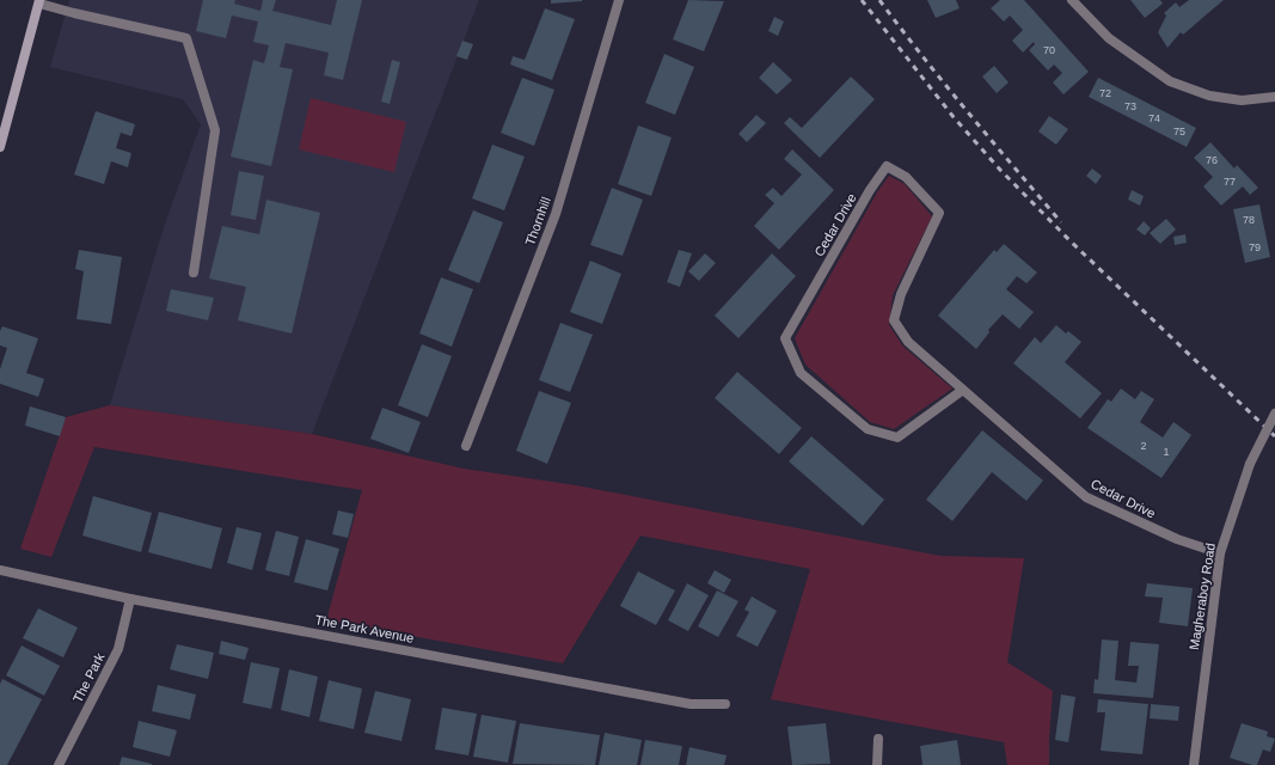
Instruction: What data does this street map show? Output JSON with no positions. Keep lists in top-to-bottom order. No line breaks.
{"streets":{"street":["Thornhill","Cedar Drive","Magheraboy Road","The Park Avenue","The Park"]},"crossings":[["Cedar Drive","Magheraboy Road"],["The Park Avenue","The Park"]],"house_numbers":["70","72","73","74","75","76","77","78","79","2","1"]}
